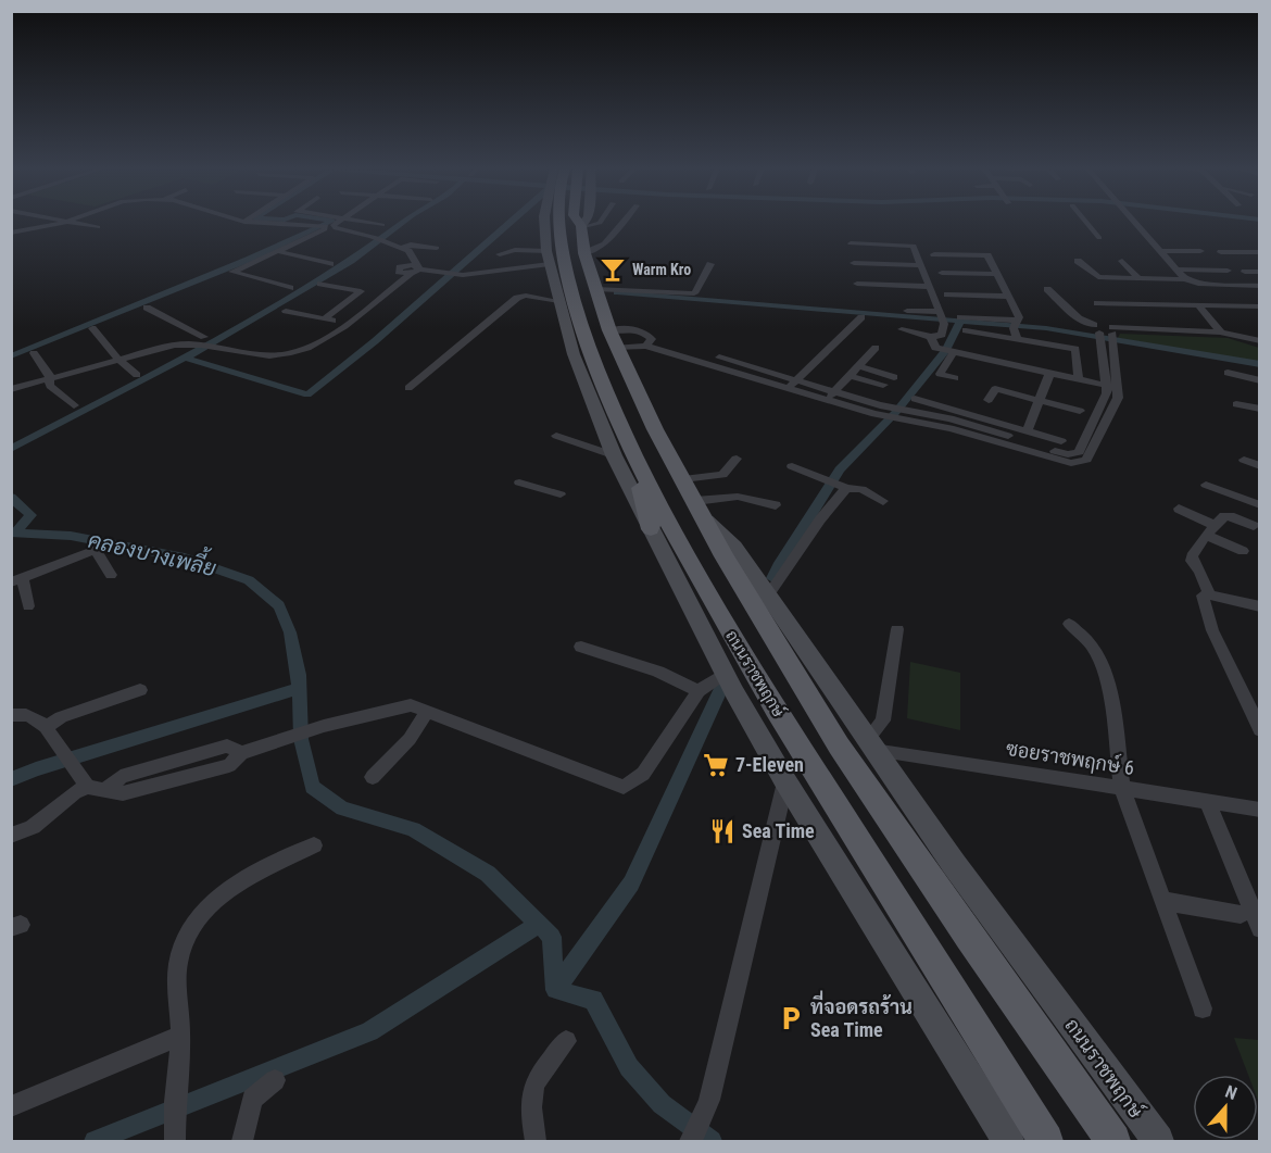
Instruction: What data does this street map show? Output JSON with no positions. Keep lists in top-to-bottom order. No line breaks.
{"streets":{"main road":["ถนนราชพฤกษ์"],"street":["ซอยราชพฤกษ์ 6"]},"crossings":[["ถนนราชพฤกษ์","ซอยราชพฤกษ์ 6"]],"water":["คลองบางเพลี้ย"],"places":{"bar":["Warm Kro"],"supermarket":["7-Eleven"],"restaurant":["Sea Time"],"parking":["ที่จอดรถร้าน Sea Time"]},"north":"top"}
